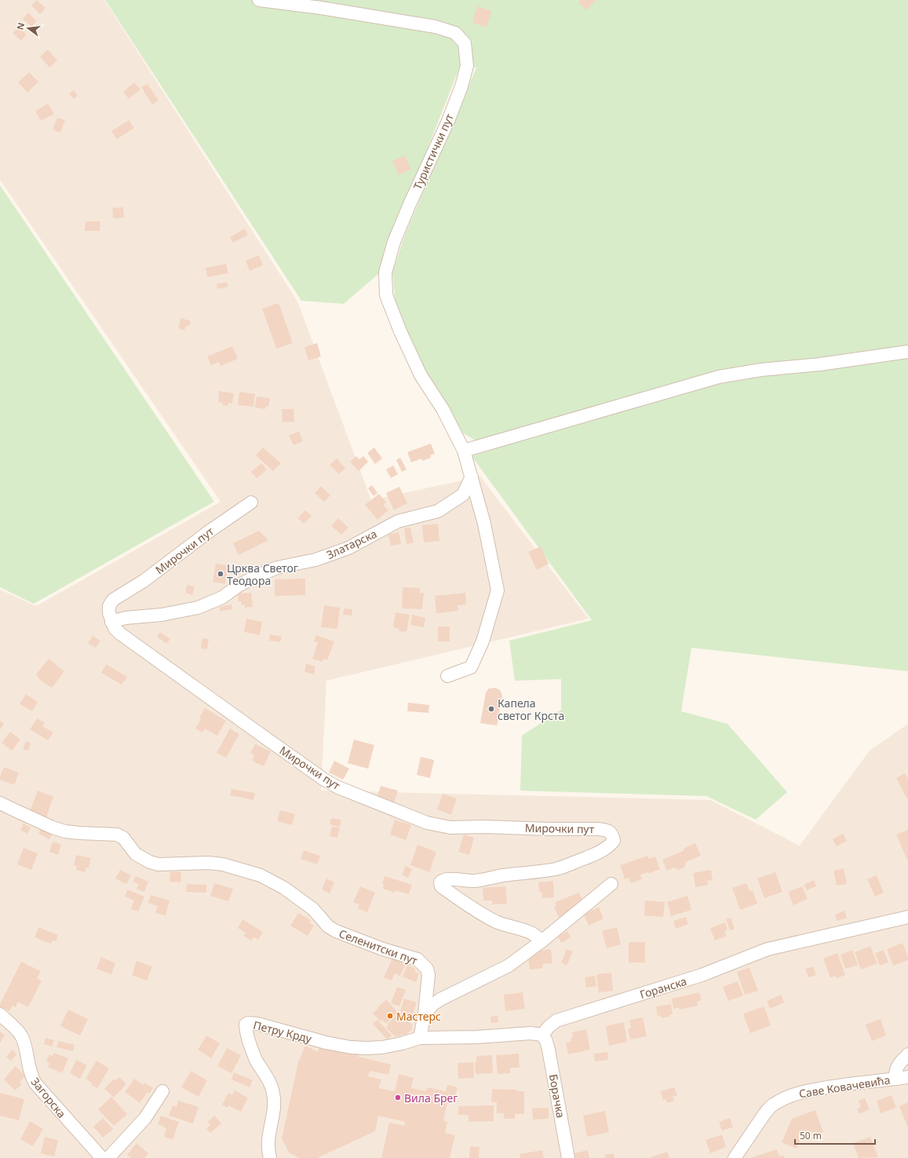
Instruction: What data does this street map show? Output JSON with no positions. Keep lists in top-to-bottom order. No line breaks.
{"streets":{"street":["Туристички пут","Златарска","Мирочки пут","Селенитски пут","Горанска","Петру Крду","Саве Ковачевића","Борачка","Загорска"]},"crossings":[["Туристички пут","Златарска"],["Златарска","Мирочки пут"],["Селенитски пут","Петру Крду"],["Горанска","Борачка"]],"places":["Црква Светог Теодора","Капела светог Крста","Мастерс","Вила Брег"],"scale_bar":"50 m","north":"left"}
